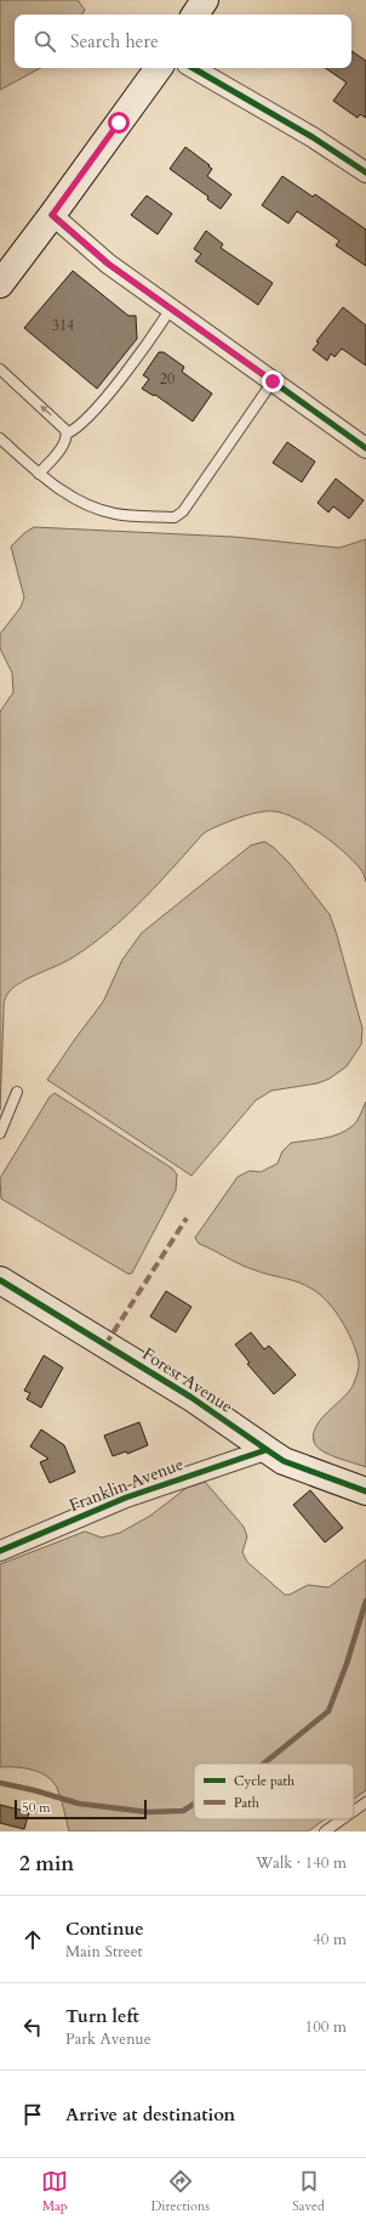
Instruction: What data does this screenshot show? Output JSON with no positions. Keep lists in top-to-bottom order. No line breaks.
{"streets":{"street":["Forest Avenue","Franklin Avenue"]},"crossings":[["Forest Avenue","Franklin Avenue"]],"house_numbers":["314","20"],"legend":["Cycle path","Path"],"scale_bar":"50 m","page":{"search":"Search here","scale":"50 m","heading":["2 min","Walk · 140 m"],"list":[["Continue","Main Street","40 m"],["Turn left","Park Avenue","100 m"],"Arrive at destination"],"nav":["Map","Directions","Saved"]}}
